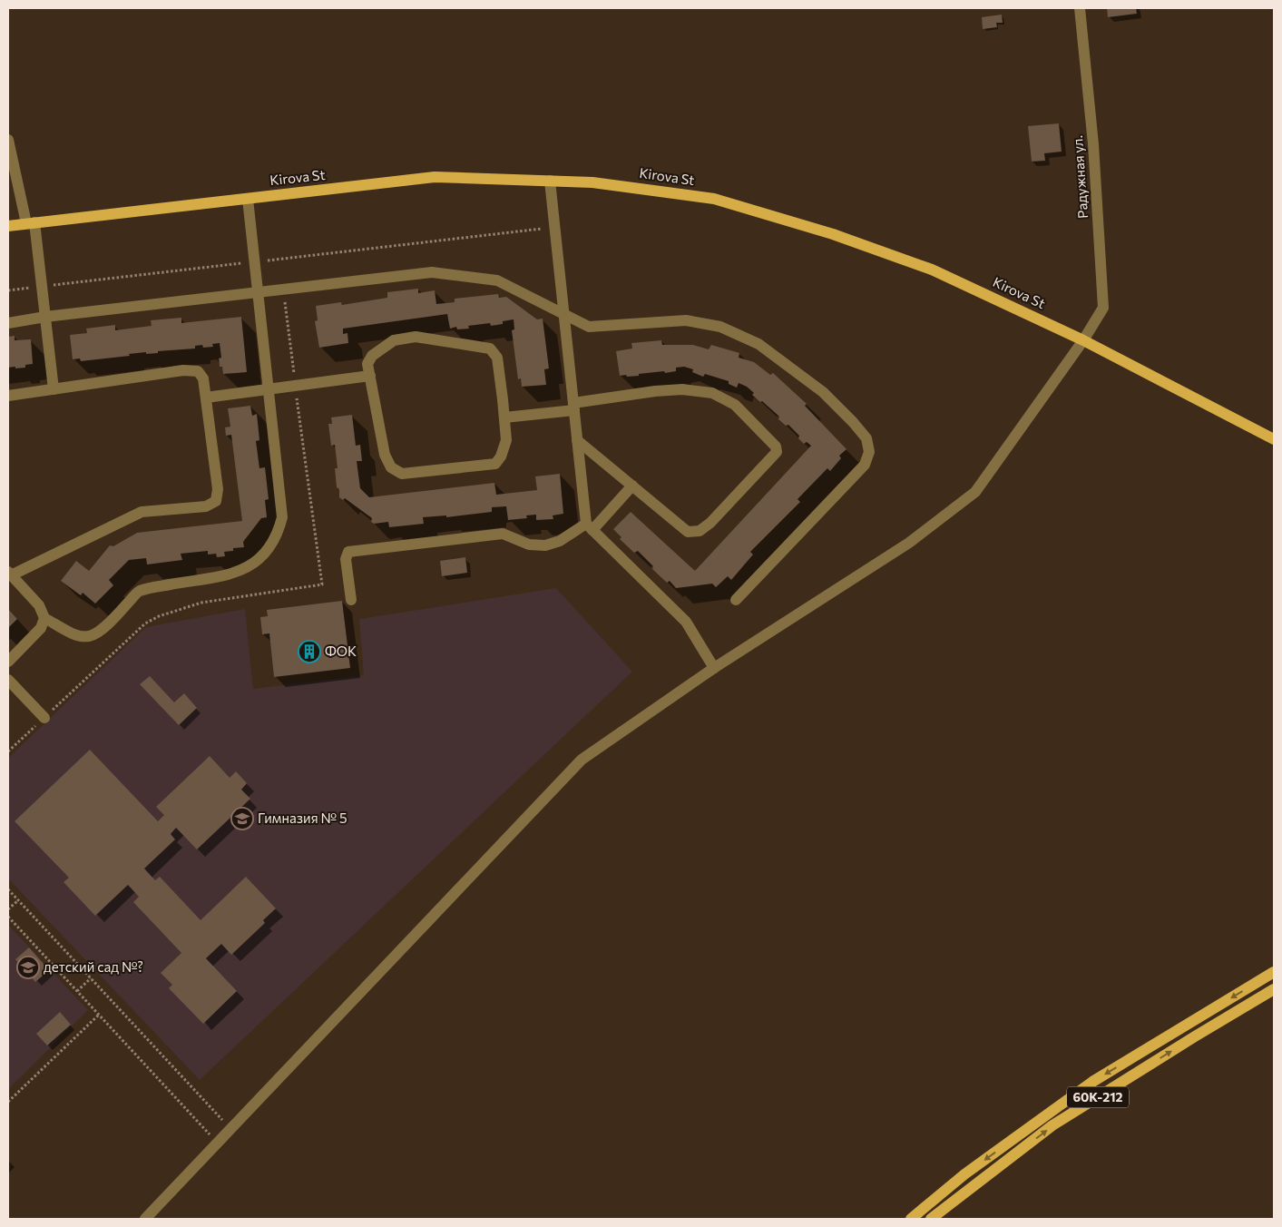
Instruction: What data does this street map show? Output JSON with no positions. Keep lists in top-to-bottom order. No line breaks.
{"streets":{"main road":["Kirova St","60К-212"],"street":["Радужная ул."]},"crossings":[["Kirova St","Радужная ул."]],"places":{"building":["ФОК"],"school or university":["Гимназия № 5","детский сад №?"]}}
